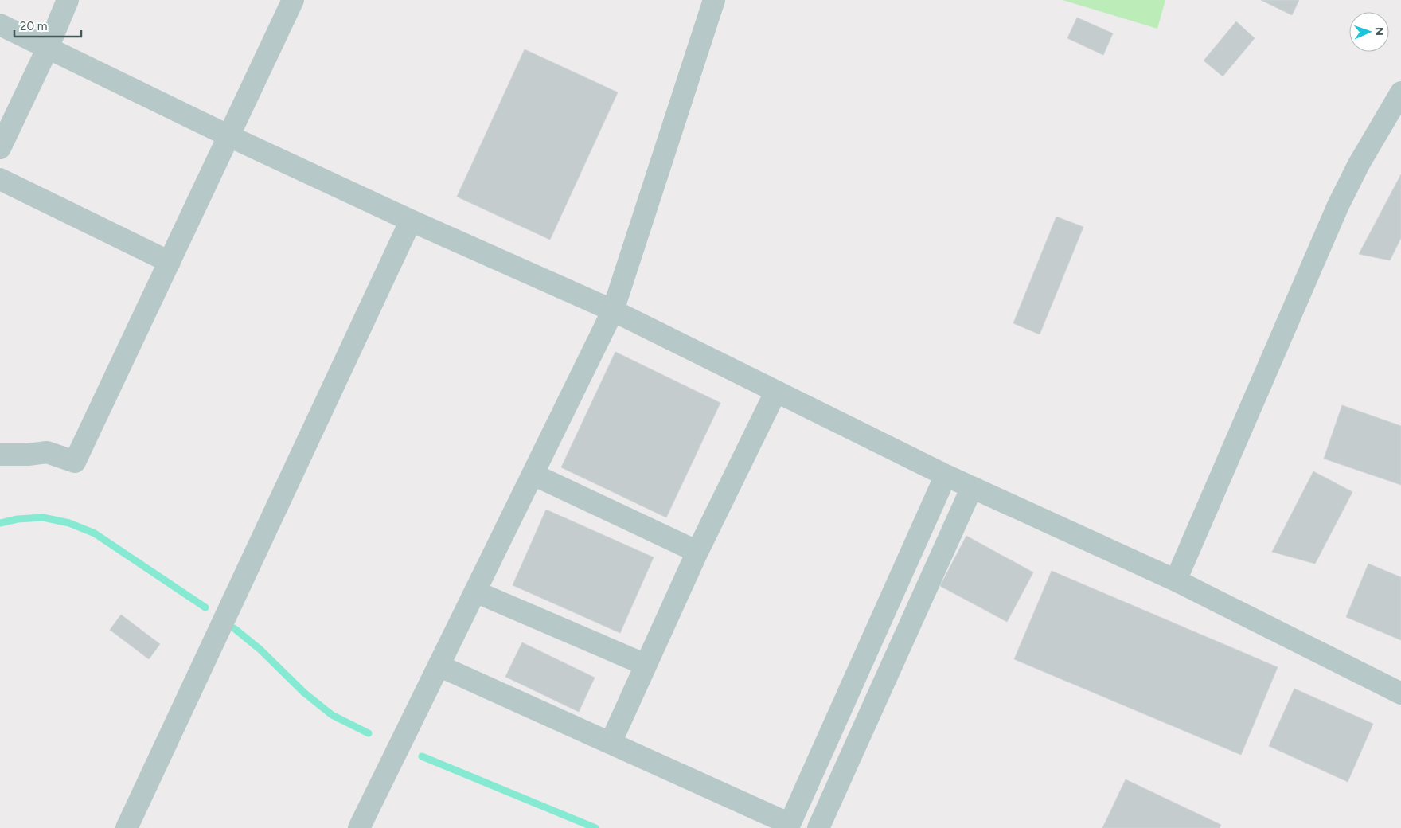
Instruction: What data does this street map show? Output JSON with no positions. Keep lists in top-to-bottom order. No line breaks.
{"scale_bar":"20 m","north":"right"}
